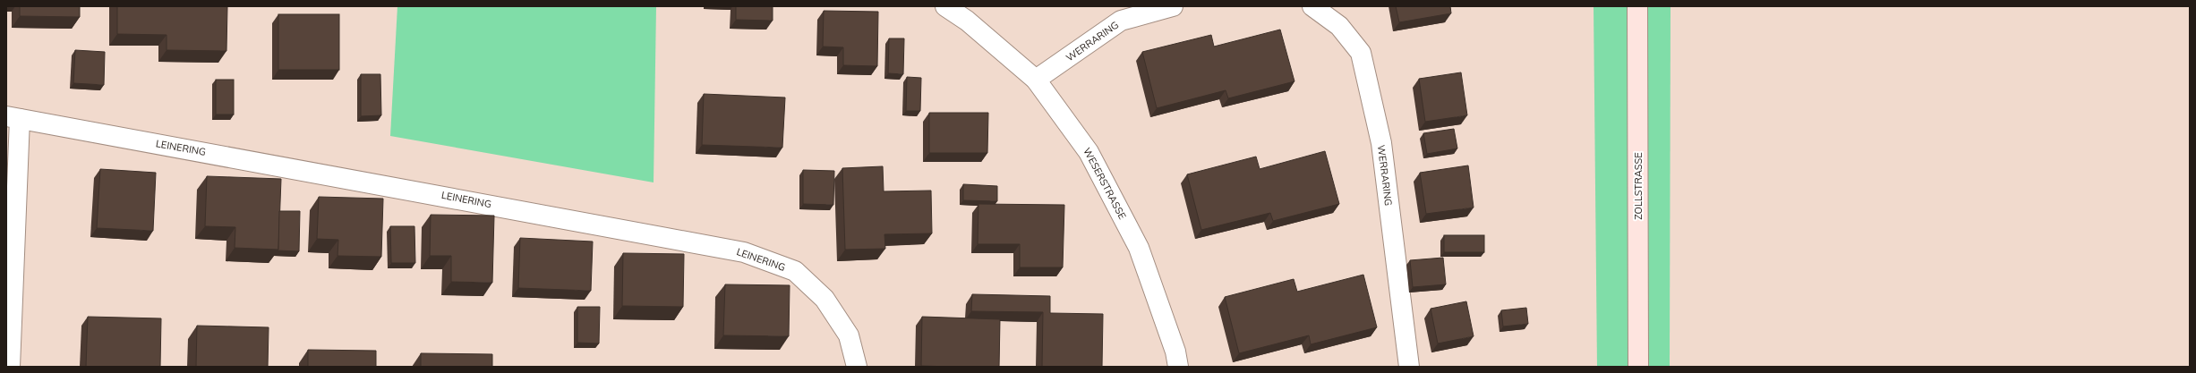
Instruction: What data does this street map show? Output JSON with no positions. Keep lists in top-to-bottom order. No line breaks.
{"streets":{"main road":["ZOLLSTRASSE"],"street":["WERRARING","LEINERING","WESERSTRASSE"]},"crossings":[["WERRARING","WESERSTRASSE"]]}
